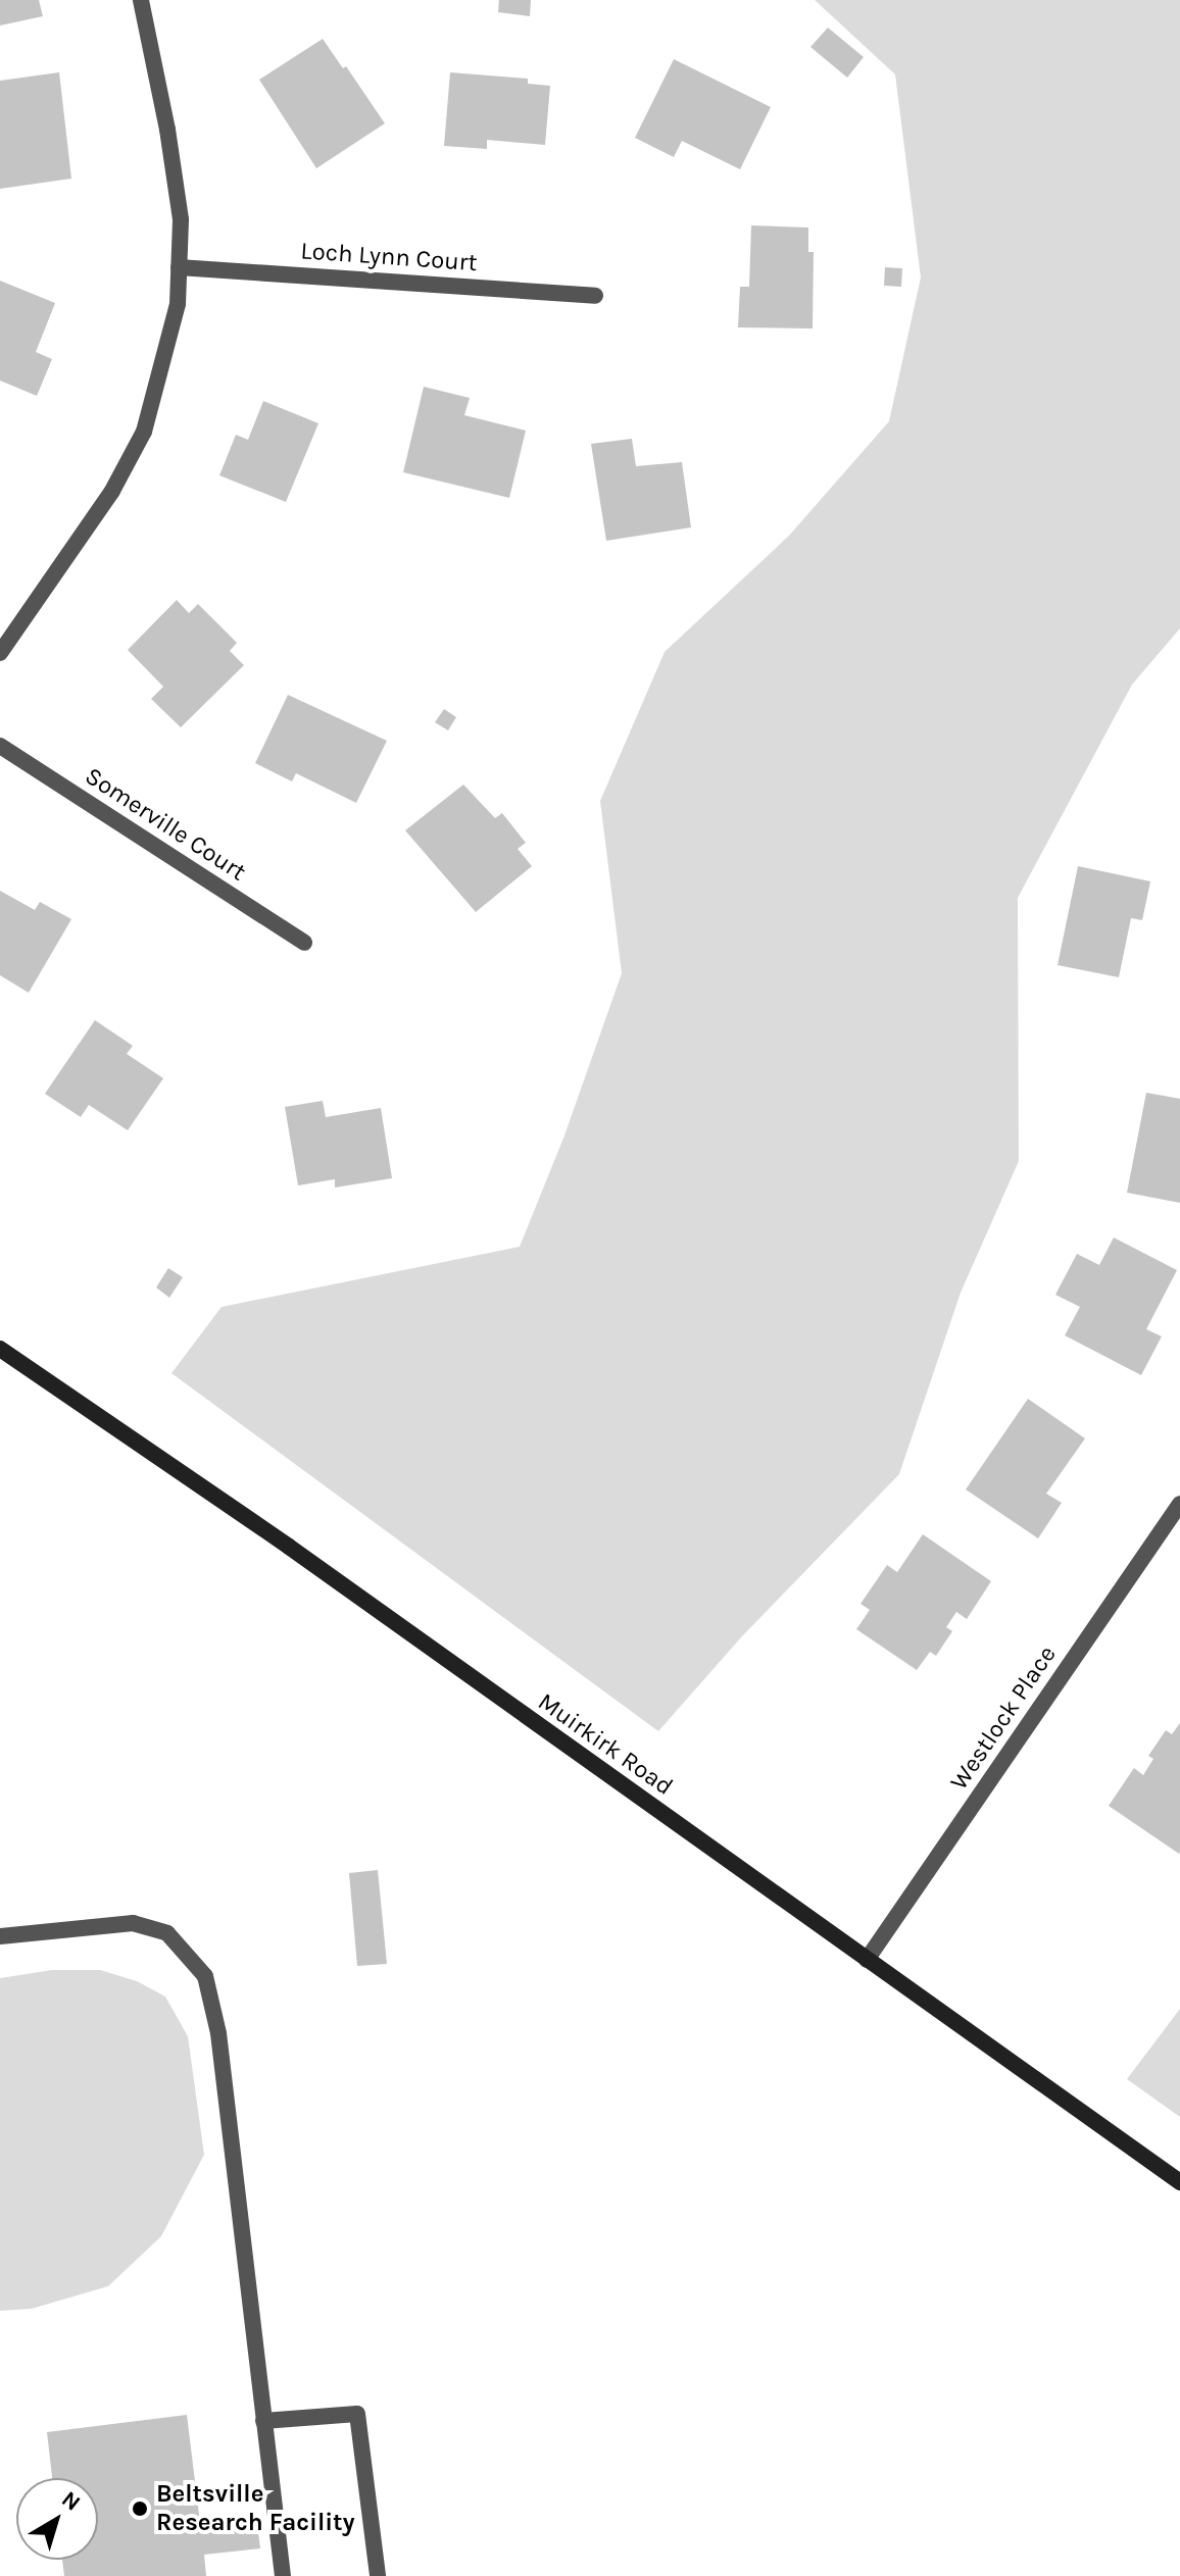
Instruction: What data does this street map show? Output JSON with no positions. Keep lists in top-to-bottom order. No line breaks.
{"streets":{"main road":["Muirkirk Road"],"street":["Loch Lynn Court","Somerville Court","Westlock Place"]},"crossings":[["Westlock Place","Muirkirk Road"]],"places":["Beltsville Research Facility"],"north":"top right"}
